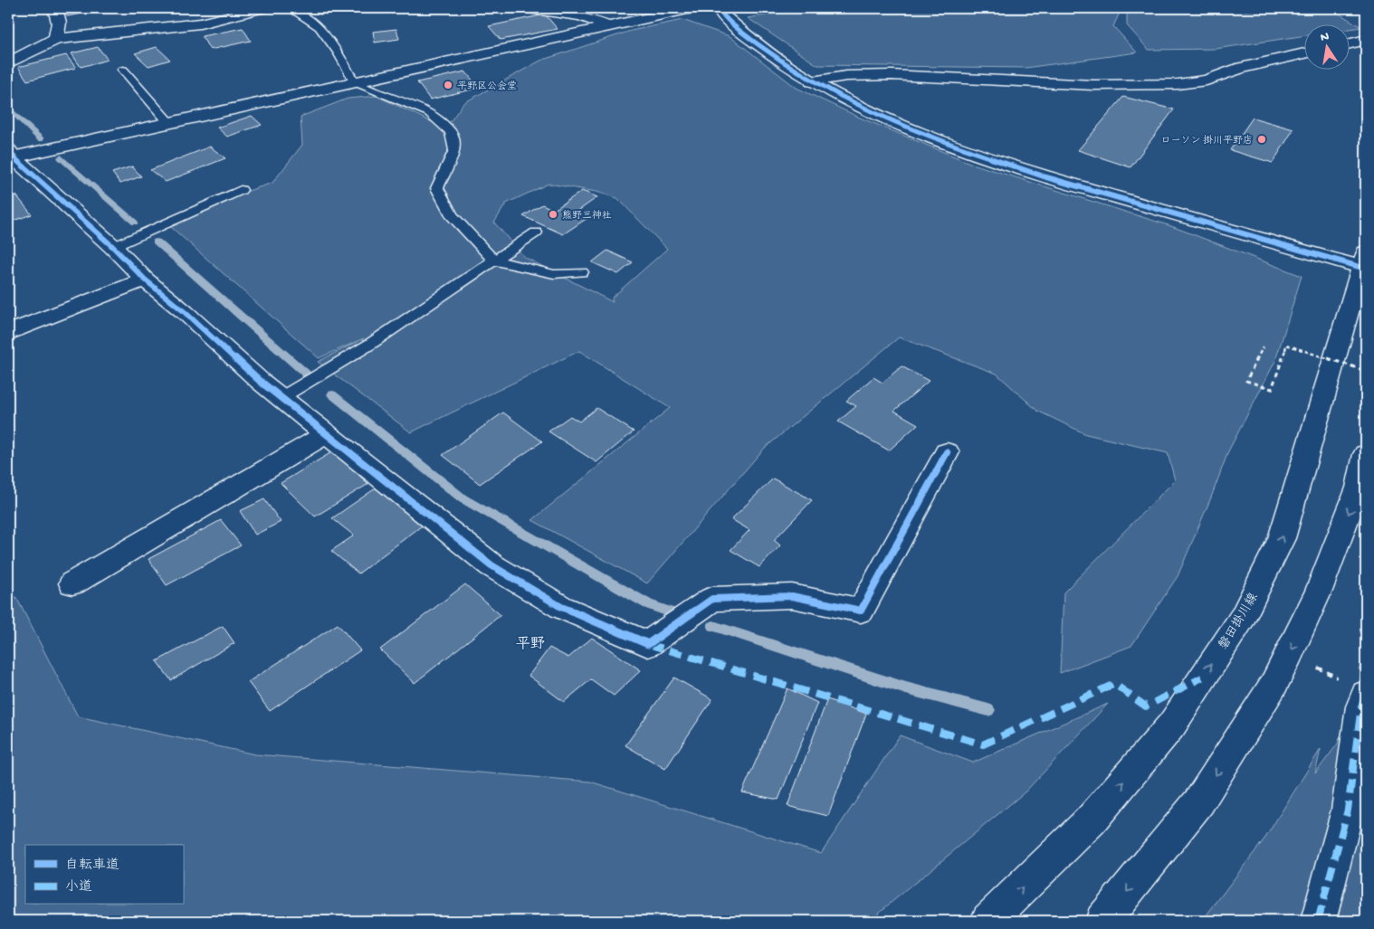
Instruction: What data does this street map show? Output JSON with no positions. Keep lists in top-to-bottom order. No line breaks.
{"streets":{"street":["磐田掛川線"]},"districts":["平野"],"places":["平野区公会堂","ローソン 掛川平野店","熊野三神社"],"legend":["自転車道","小道"],"north":"top"}
